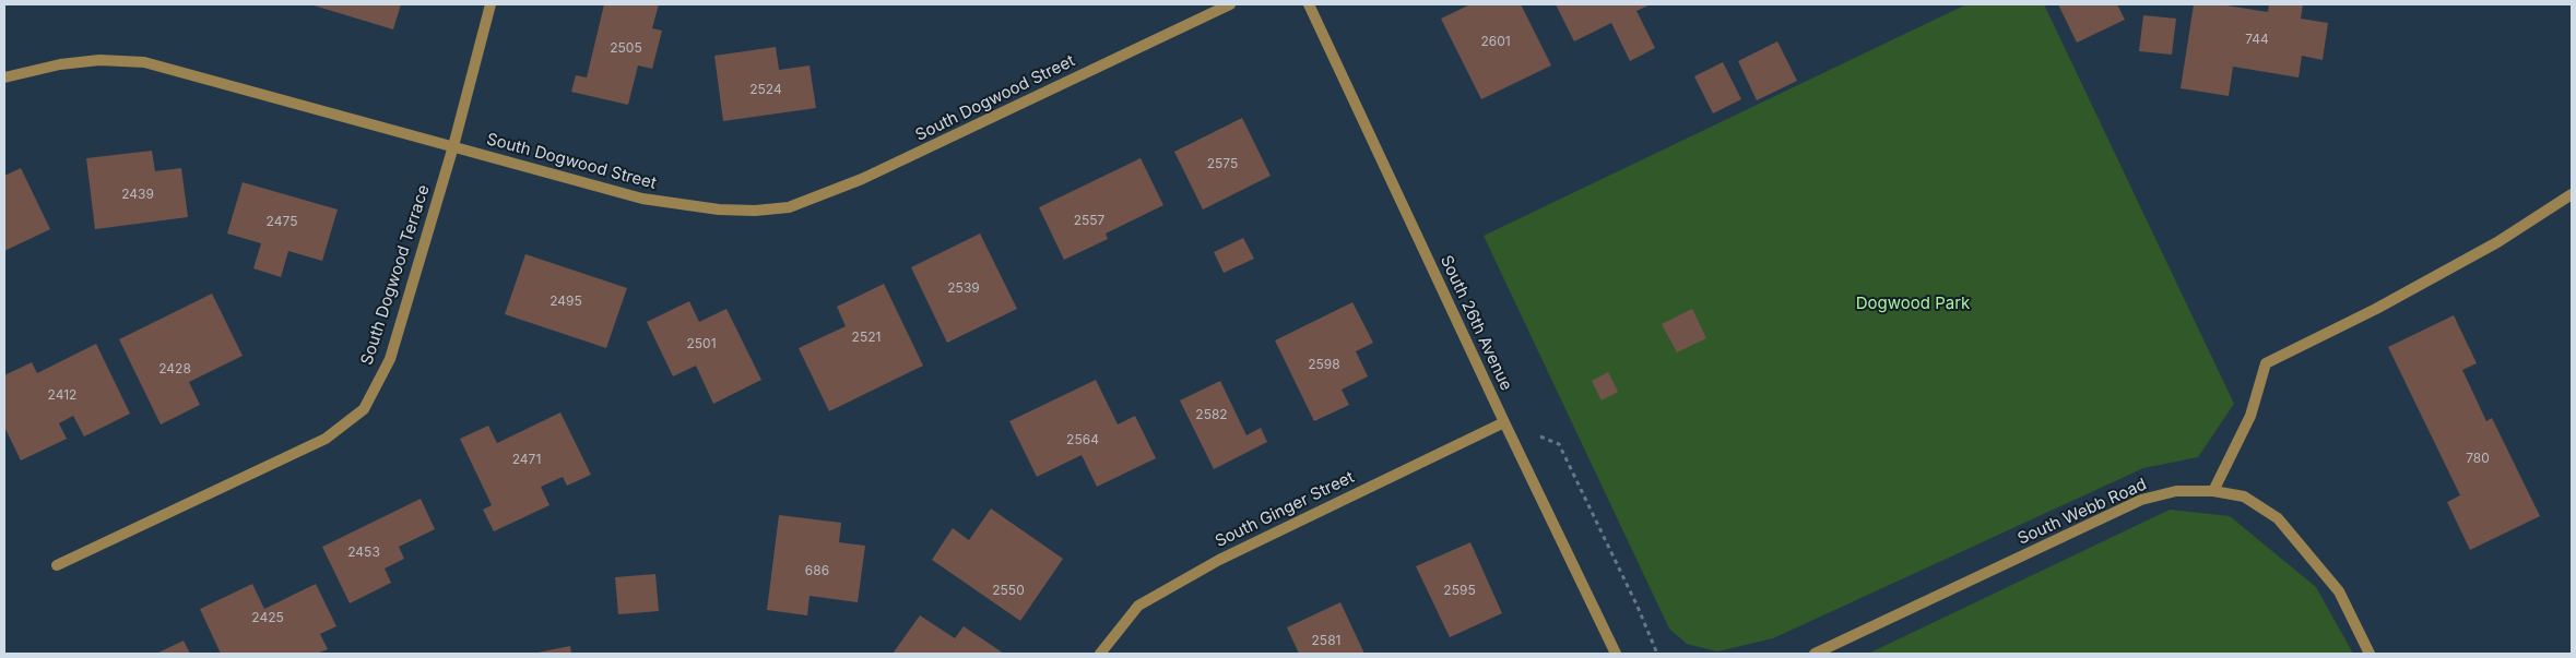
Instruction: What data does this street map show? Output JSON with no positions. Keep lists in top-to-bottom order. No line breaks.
{"streets":{"street":["South Dogwood Street","South Dogwood Terrace","South 26th Avenue","South Ginger Street","South Webb Road"]},"crossings":[["South Dogwood Street","South Dogwood Terrace"],["South 26th Avenue","South Ginger Street"]],"parks":["Dogwood Park"],"house_numbers":["744","2601","2505","2524","2575","2439","2557","2475","2539","2495","2521","2501","2598","2428","2412","2582","2564","780","2471","2453","686","2550","2595","2425","2581"]}
